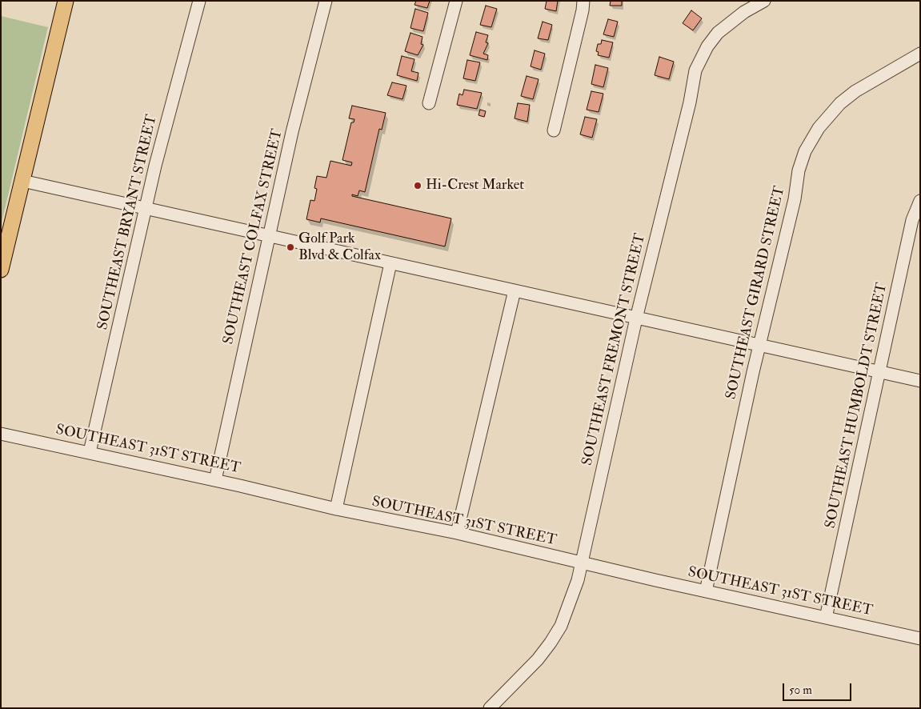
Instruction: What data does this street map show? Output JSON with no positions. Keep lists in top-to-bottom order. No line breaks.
{"streets":{"street":["SOUTHEAST BRYANT STREET","SOUTHEAST COLFAX STREET","SOUTHEAST GIRARD STREET","SOUTHEAST FREMONT STREET","SOUTHEAST HUMBOLDT STREET","SOUTHEAST 31ST STREET"]},"crossings":[["SOUTHEAST BRYANT STREET","SOUTHEAST 31ST STREET"],["SOUTHEAST COLFAX STREET","SOUTHEAST 31ST STREET"],["SOUTHEAST GIRARD STREET","SOUTHEAST 31ST STREET"],["SOUTHEAST FREMONT STREET","SOUTHEAST 31ST STREET"],["SOUTHEAST HUMBOLDT STREET","SOUTHEAST 31ST STREET"]],"places":["Hi-Crest Market","Golf Park Blvd & Colfax"],"scale_bar":"50 m"}
